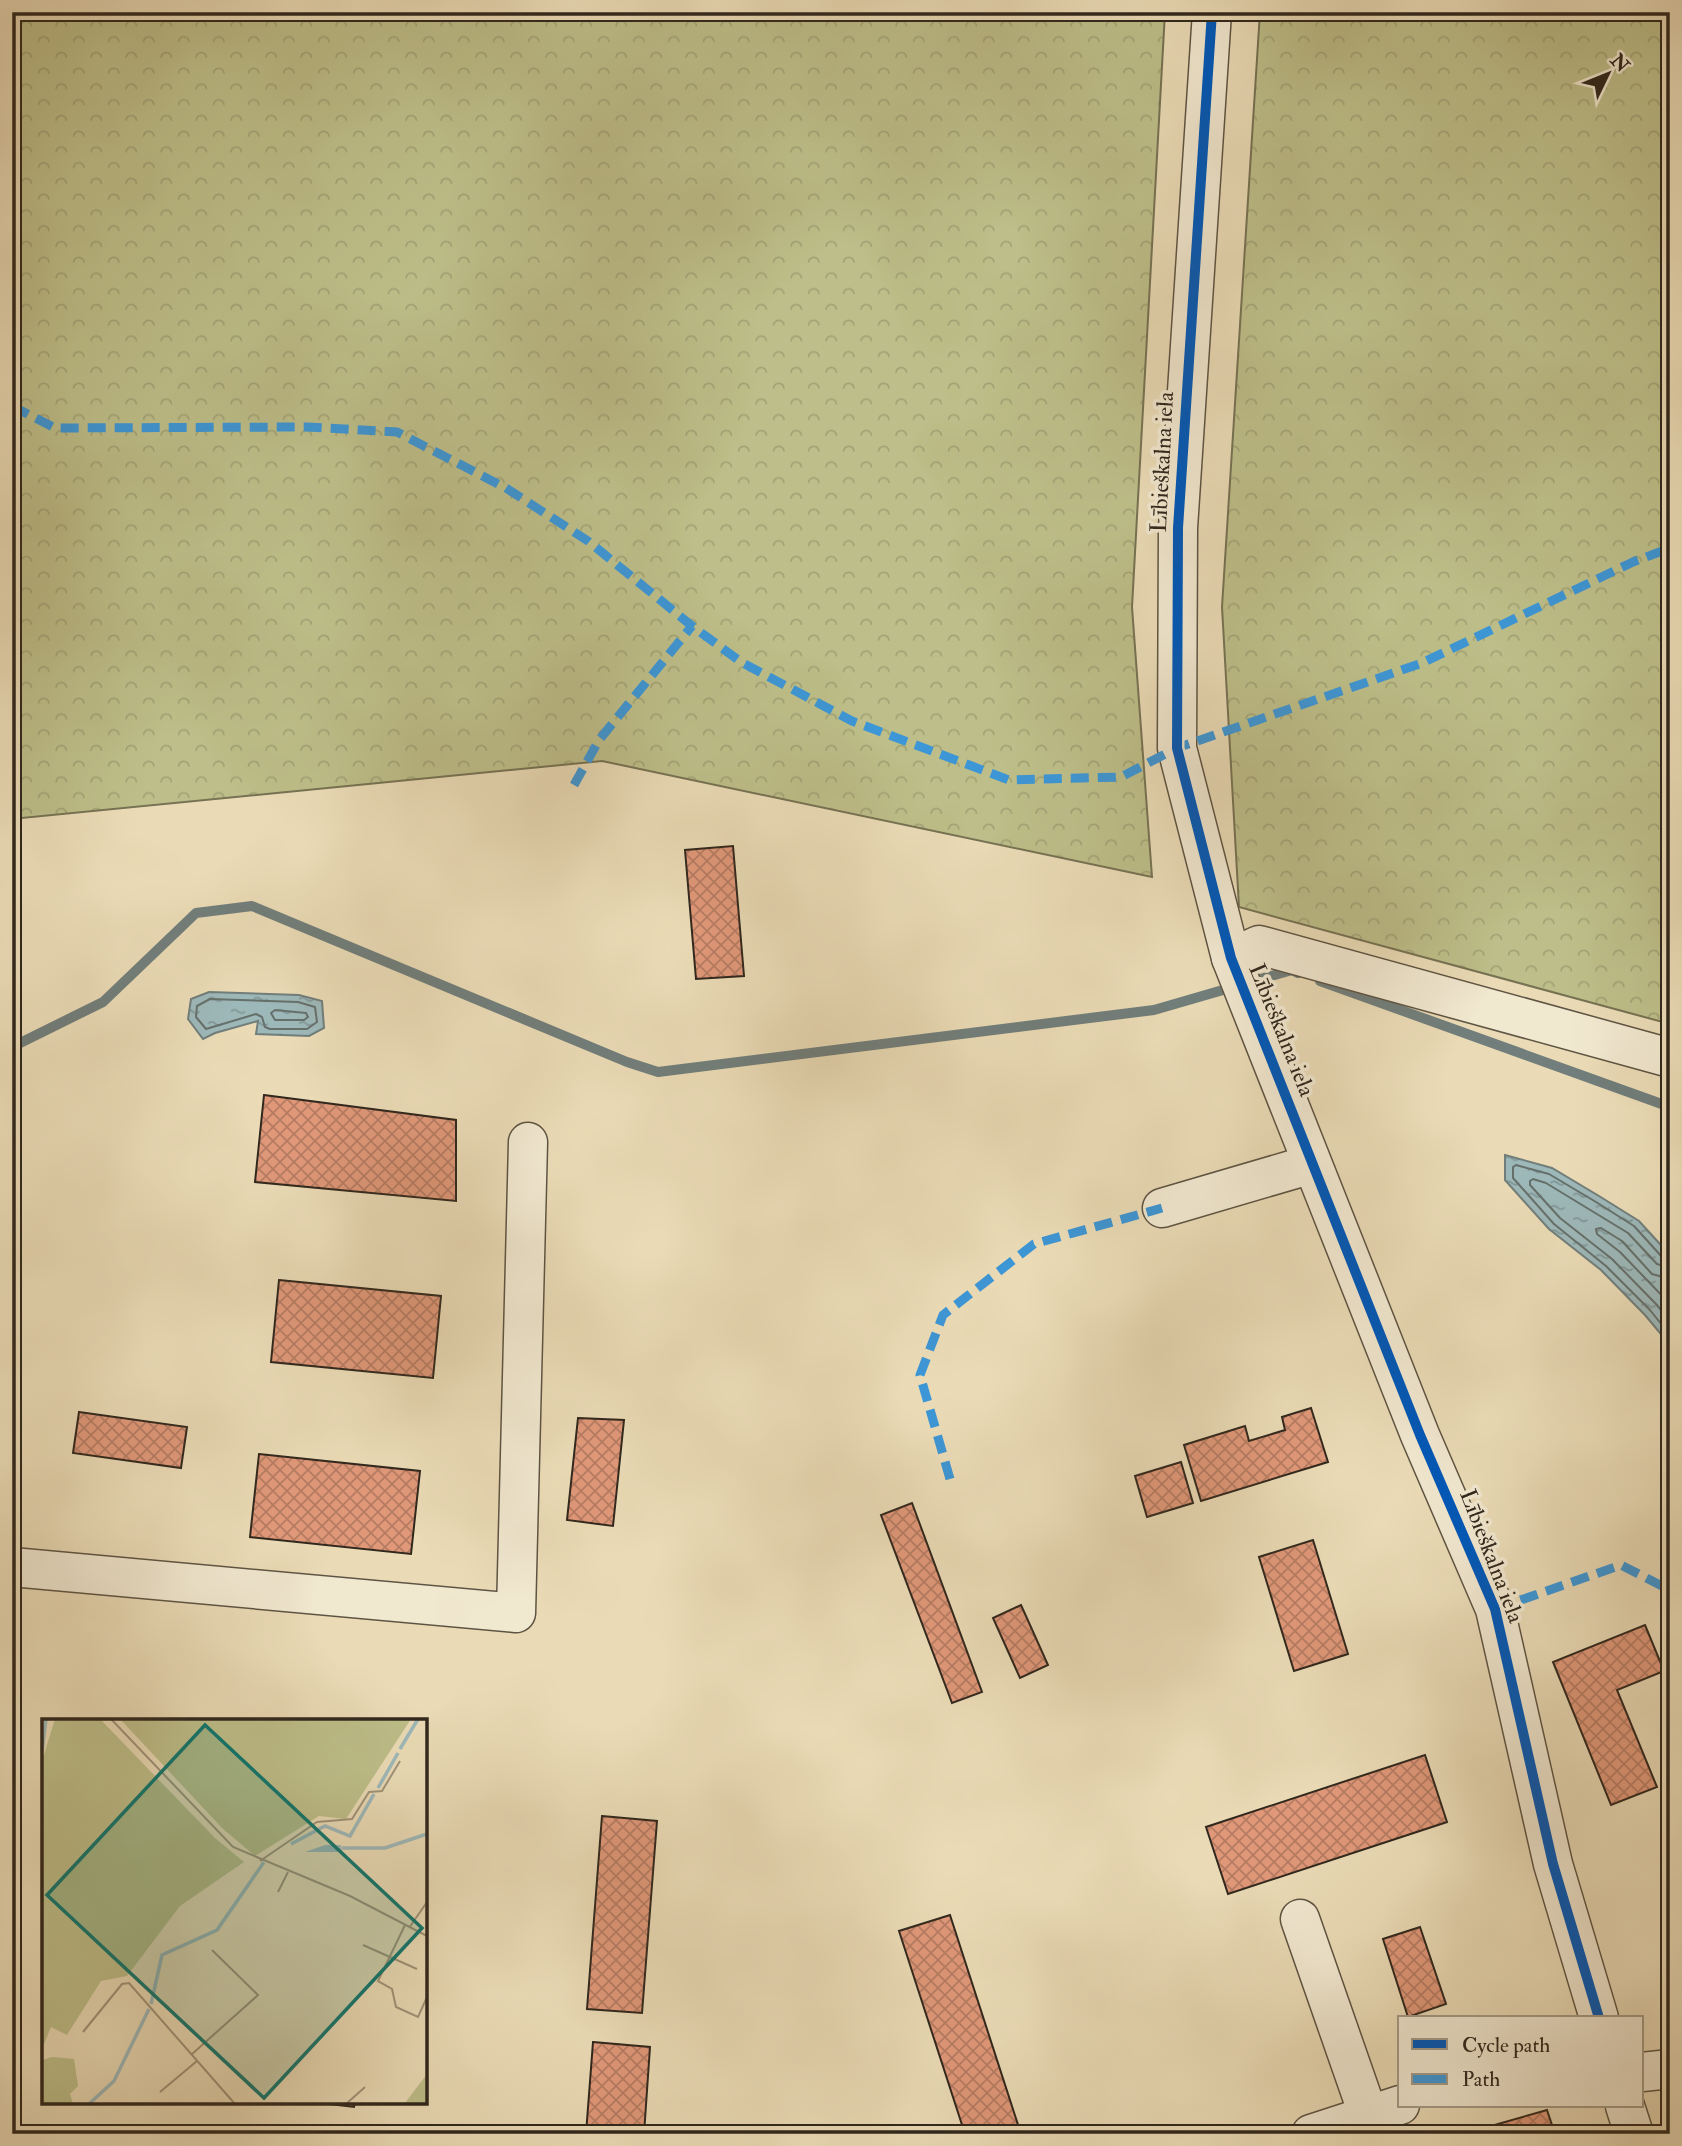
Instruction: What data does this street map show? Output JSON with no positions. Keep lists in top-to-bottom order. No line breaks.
{"streets":{"street":["Lībieškalna iela"]},"legend":["Cycle path","Path"],"north":"top right"}
